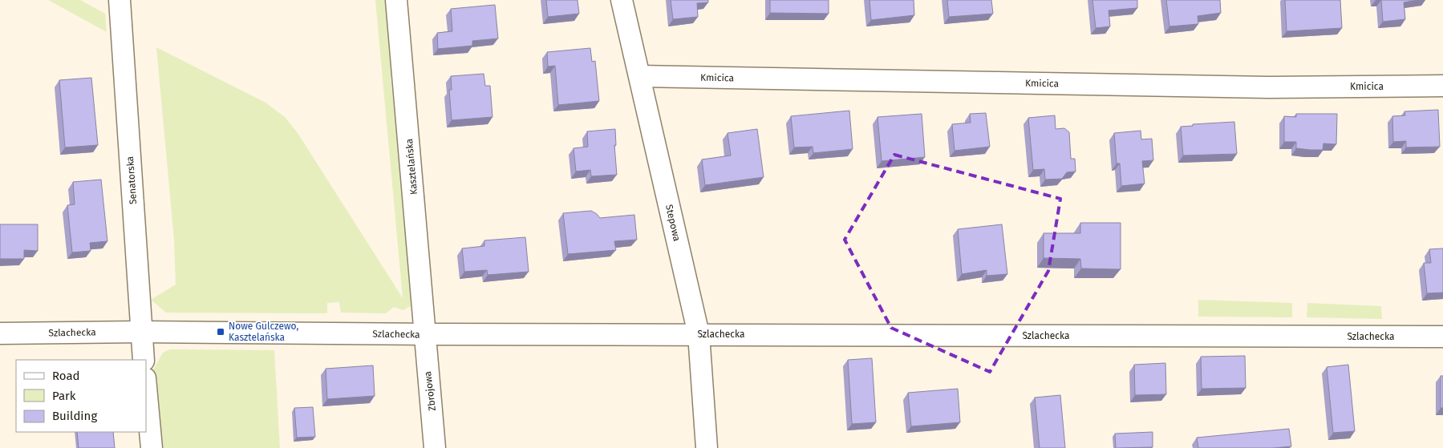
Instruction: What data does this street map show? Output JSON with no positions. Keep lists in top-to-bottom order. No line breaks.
{"streets":{"street":["Kmicica","Kasztelańska","Senatorska","Stepowa","Szlachecka","Zbrojowa"]},"crossings":[["Kmicica","Stepowa"],["Kasztelańska","Szlachecka"],["Kasztelańska","Zbrojowa"],["Senatorska","Szlachecka"],["Stepowa","Szlachecka"],["Szlachecka","Zbrojowa"]],"places":{"transit":["Nowe Gulczewo, Kasztelańska"]},"legend":["Road","Park","Building"]}
